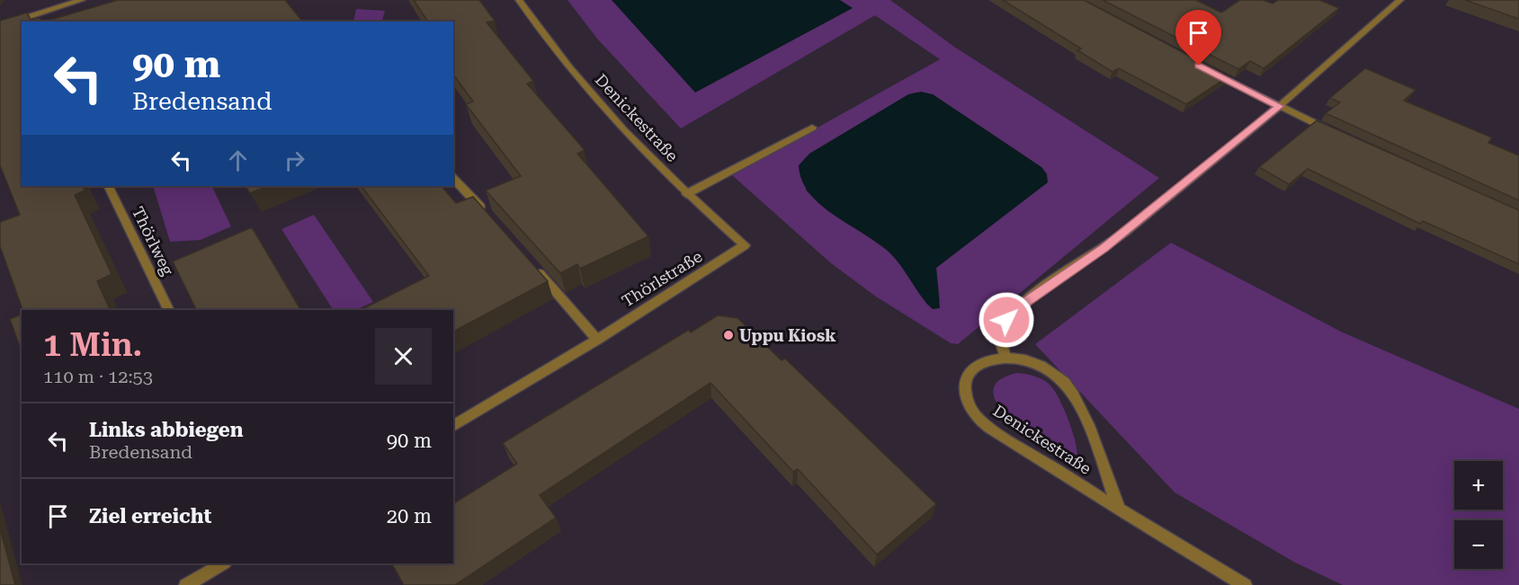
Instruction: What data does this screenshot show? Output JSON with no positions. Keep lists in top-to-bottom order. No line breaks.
{"streets":{"street":["Denickestraße","Thörlweg","Thörlstraße"]},"crossings":[["Denickestraße","Thörlstraße"]],"places":["Uppu Kiosk"],"page":{"turn":["90 m","Bredensand"],"heading":["1 Min.","110 m · 12:53"],"list":[{"name":"Links abbiegen","note":"Bredensand","value":"90 m"},{"name":"Ziel erreicht","value":"20 m"}],"map_buttons":["+","−"]}}
